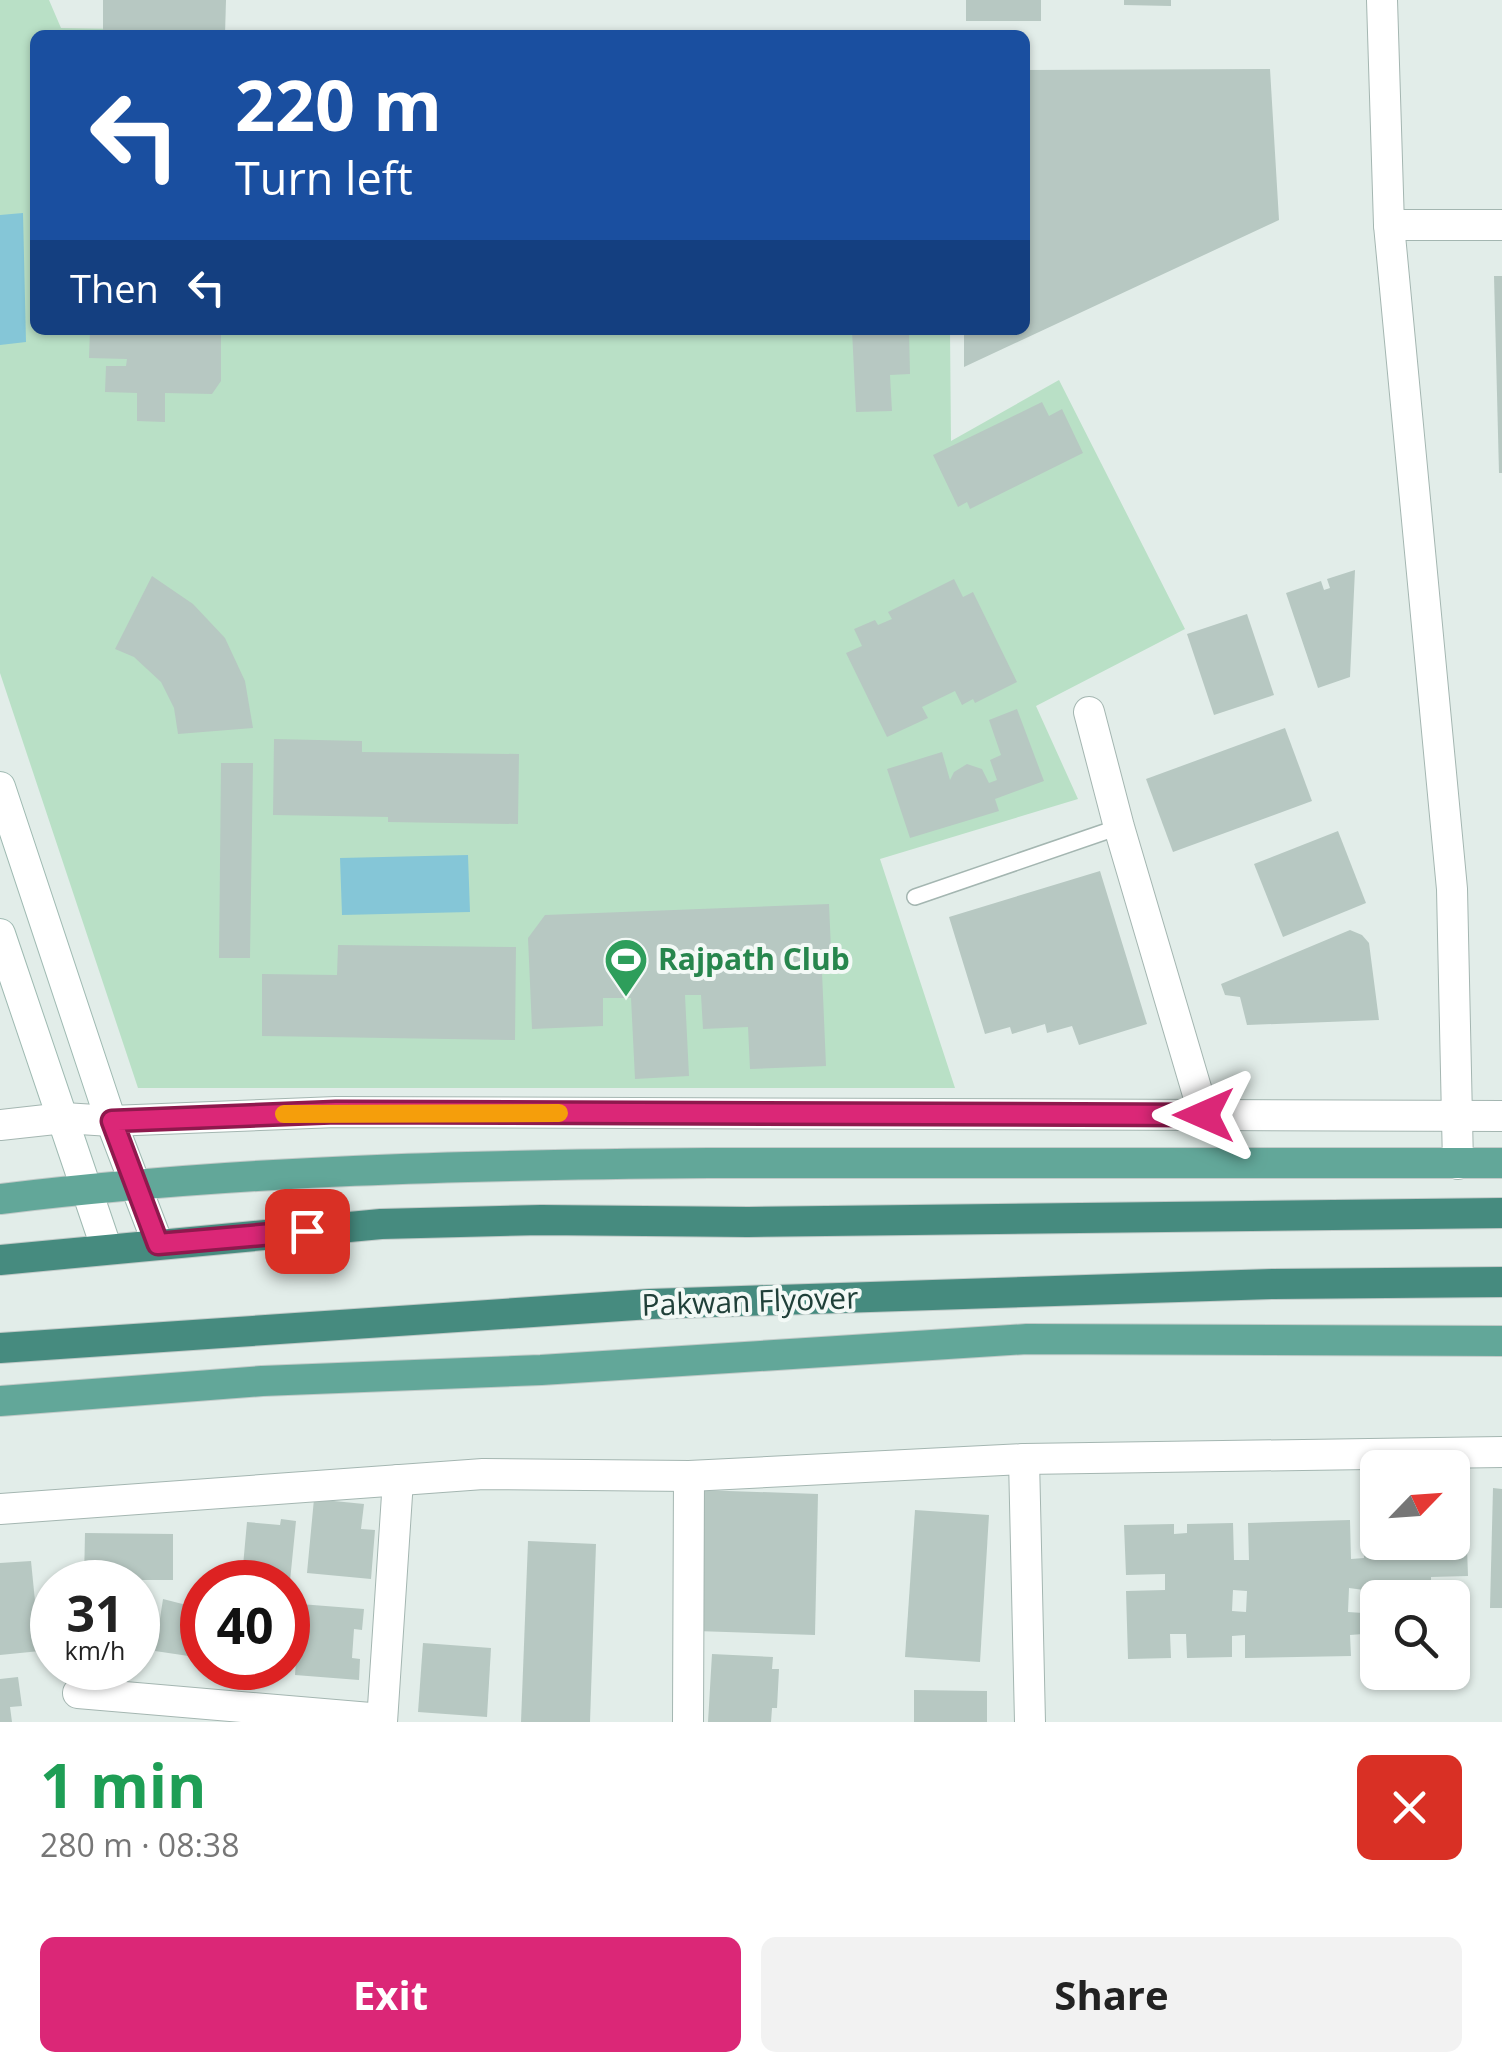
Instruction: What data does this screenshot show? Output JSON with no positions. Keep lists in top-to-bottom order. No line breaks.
{"streets":{"highway":["Pakwan Flyover"]},"places":{"sports":["Rajpath Club"]},"north":"top right","page":{"turn":["220 m","Turn left"],"then":"Then","speed":"31 km/h","limit":"40","heading":["1 min","280 m · 08:38"],"buttons":["Exit","Share"]}}
